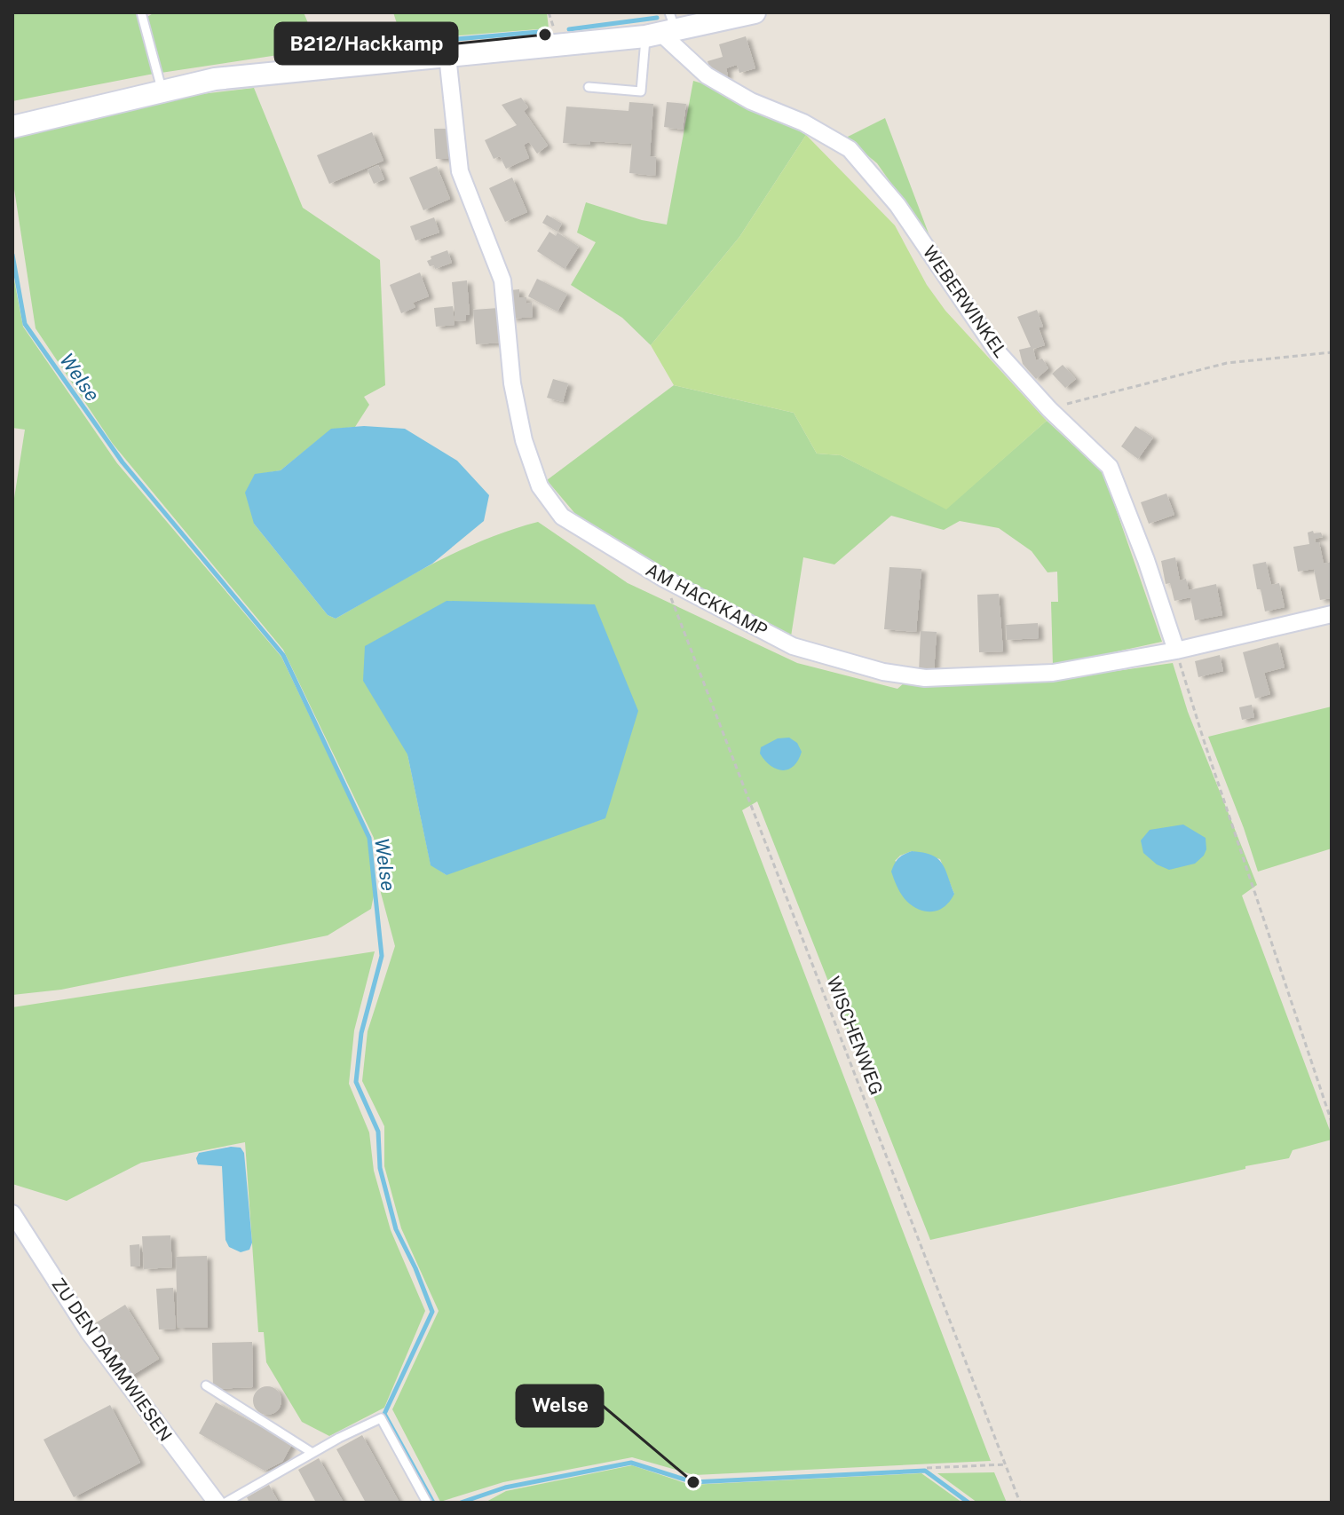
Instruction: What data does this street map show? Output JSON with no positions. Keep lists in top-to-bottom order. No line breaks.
{"streets":{"street":["WEBERWINKEL","AM HACKKAMP","ZU DEN DAMMWIESEN"],"path":["WISCHENWEG"]},"crossings":[["WEBERWINKEL","AM HACKKAMP"],["AM HACKKAMP","WISCHENWEG"]],"water":["Welse"],"places":["B212/Hackkamp","Welse"]}
